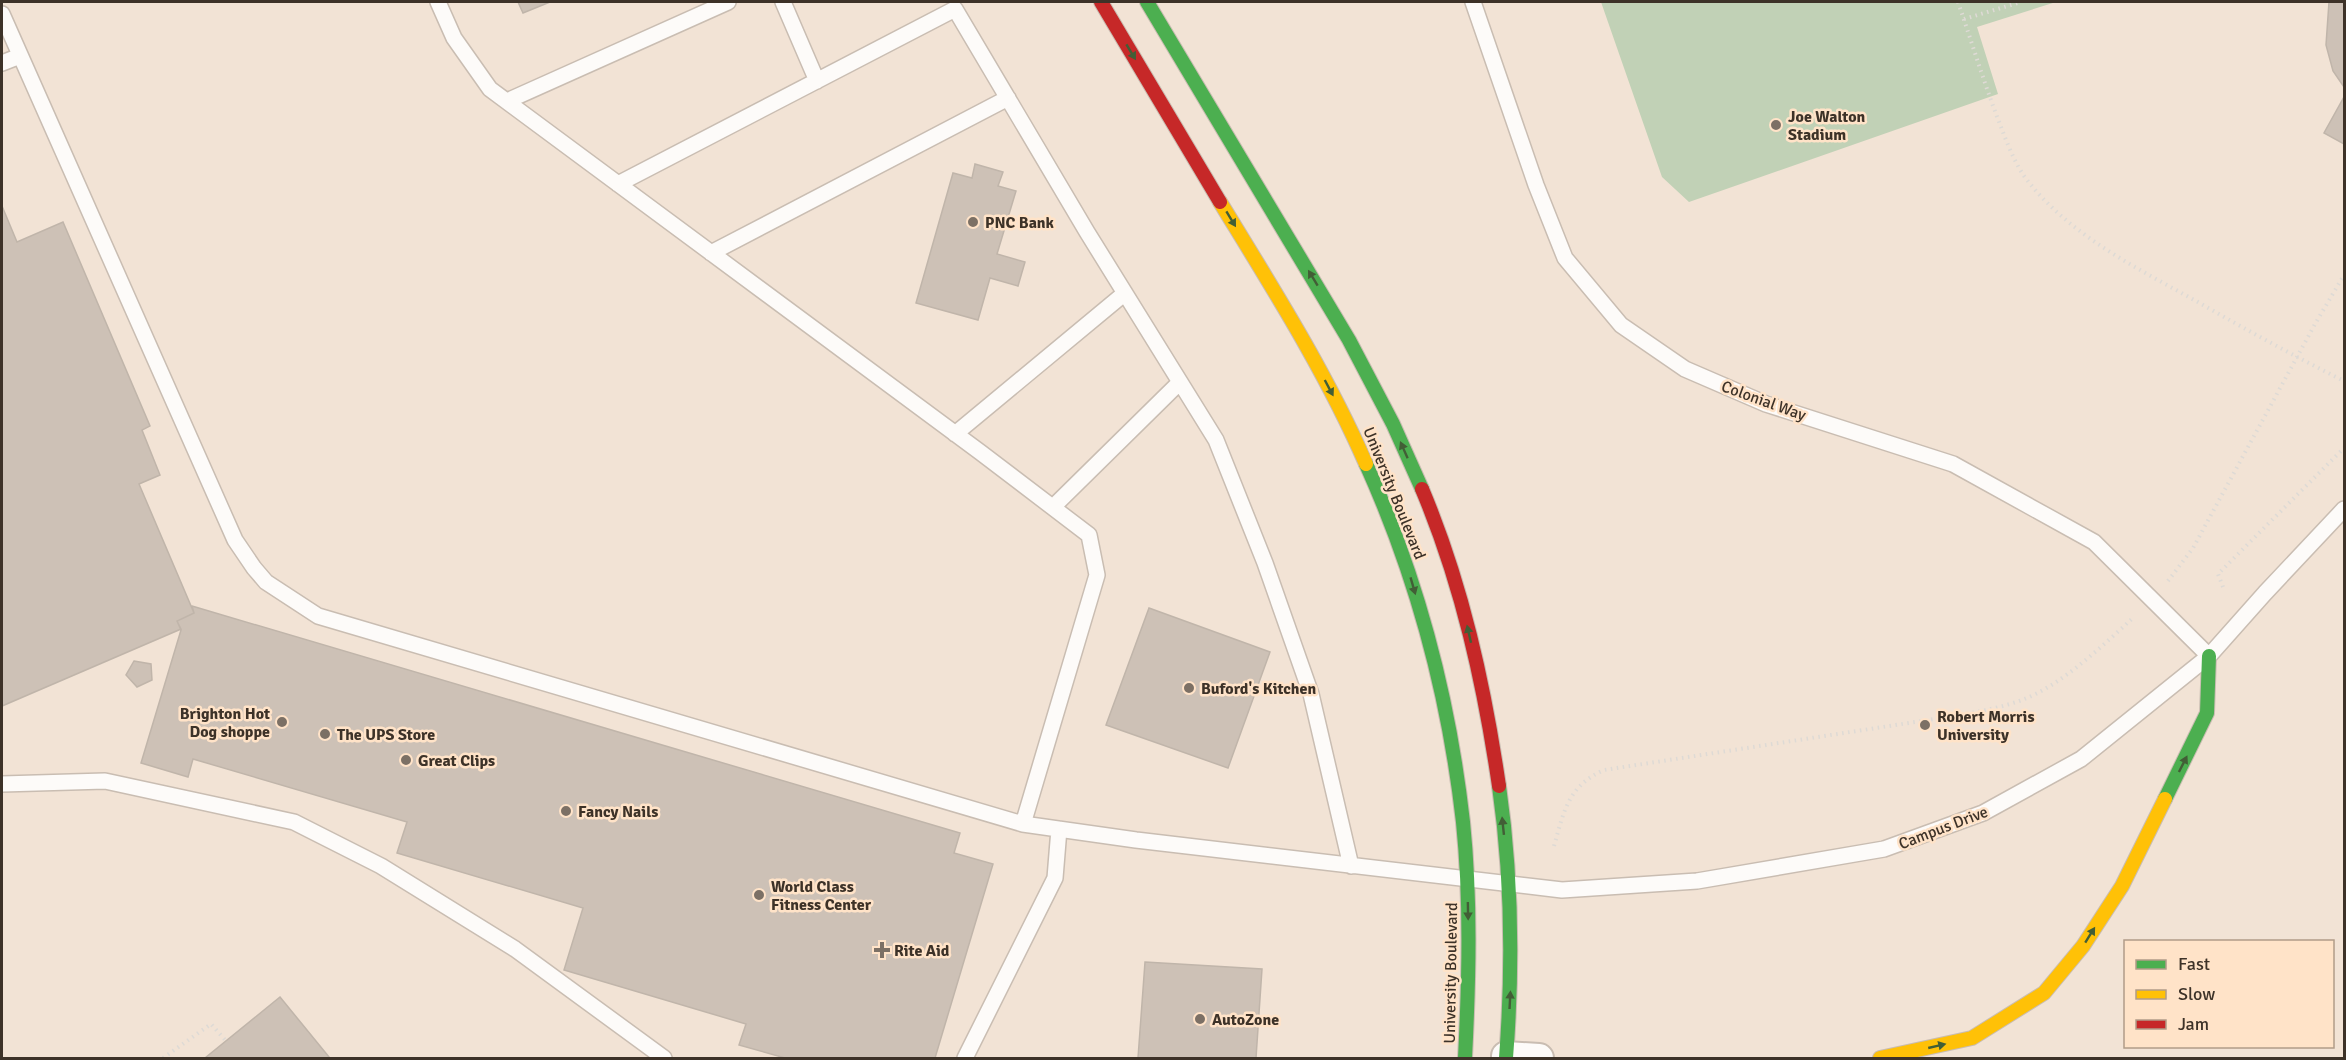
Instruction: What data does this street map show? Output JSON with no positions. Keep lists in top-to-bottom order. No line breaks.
{"streets":{"main road":["University Boulevard"],"lane":["Colonial Way","Campus Drive"]},"crossings":[["Colonial Way","Campus Drive"],["University Boulevard","Campus Drive"]],"places":{"other":["Joe Walton Stadium","PNC Bank","Buford's Kitchen","Brighton Hot Dog shoppe","Robert Morris University","The UPS Store","Great Clips","Fancy Nails","World Class Fitness Center","AutoZone"],"health":["Rite Aid"]},"legend":["Fast","Slow","Jam"]}
